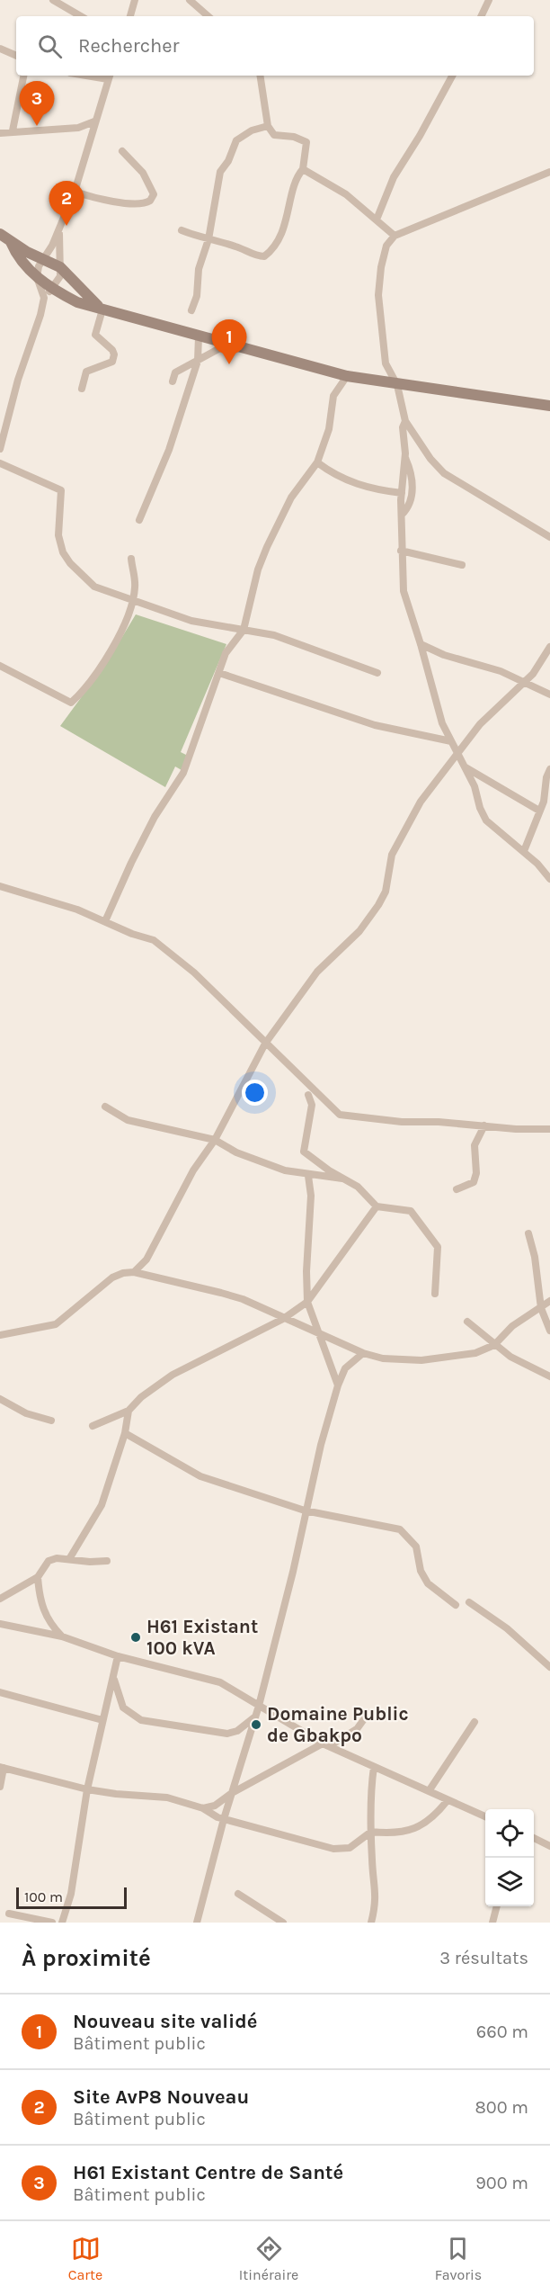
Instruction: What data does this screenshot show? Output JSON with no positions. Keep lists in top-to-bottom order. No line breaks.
{"places":["H61 Existant 100 kVA","Domaine Public de Gbakpo"],"scale_bar":"100 m","page":{"search":"Rechercher","pins":["3","2","1"],"scale":"100 m","heading":["À proximité","3 résultats"],"list":[{"mark":"1","name":"Nouveau site validé","note":"Bâtiment public","value":"660 m"},{"mark":"2","name":"Site AvP8 Nouveau","note":"Bâtiment public","value":"800 m"},{"mark":"3","name":"H61 Existant Centre de Santé","note":"Bâtiment public","value":"900 m"}],"nav":["Carte","Itinéraire","Favoris"]}}
